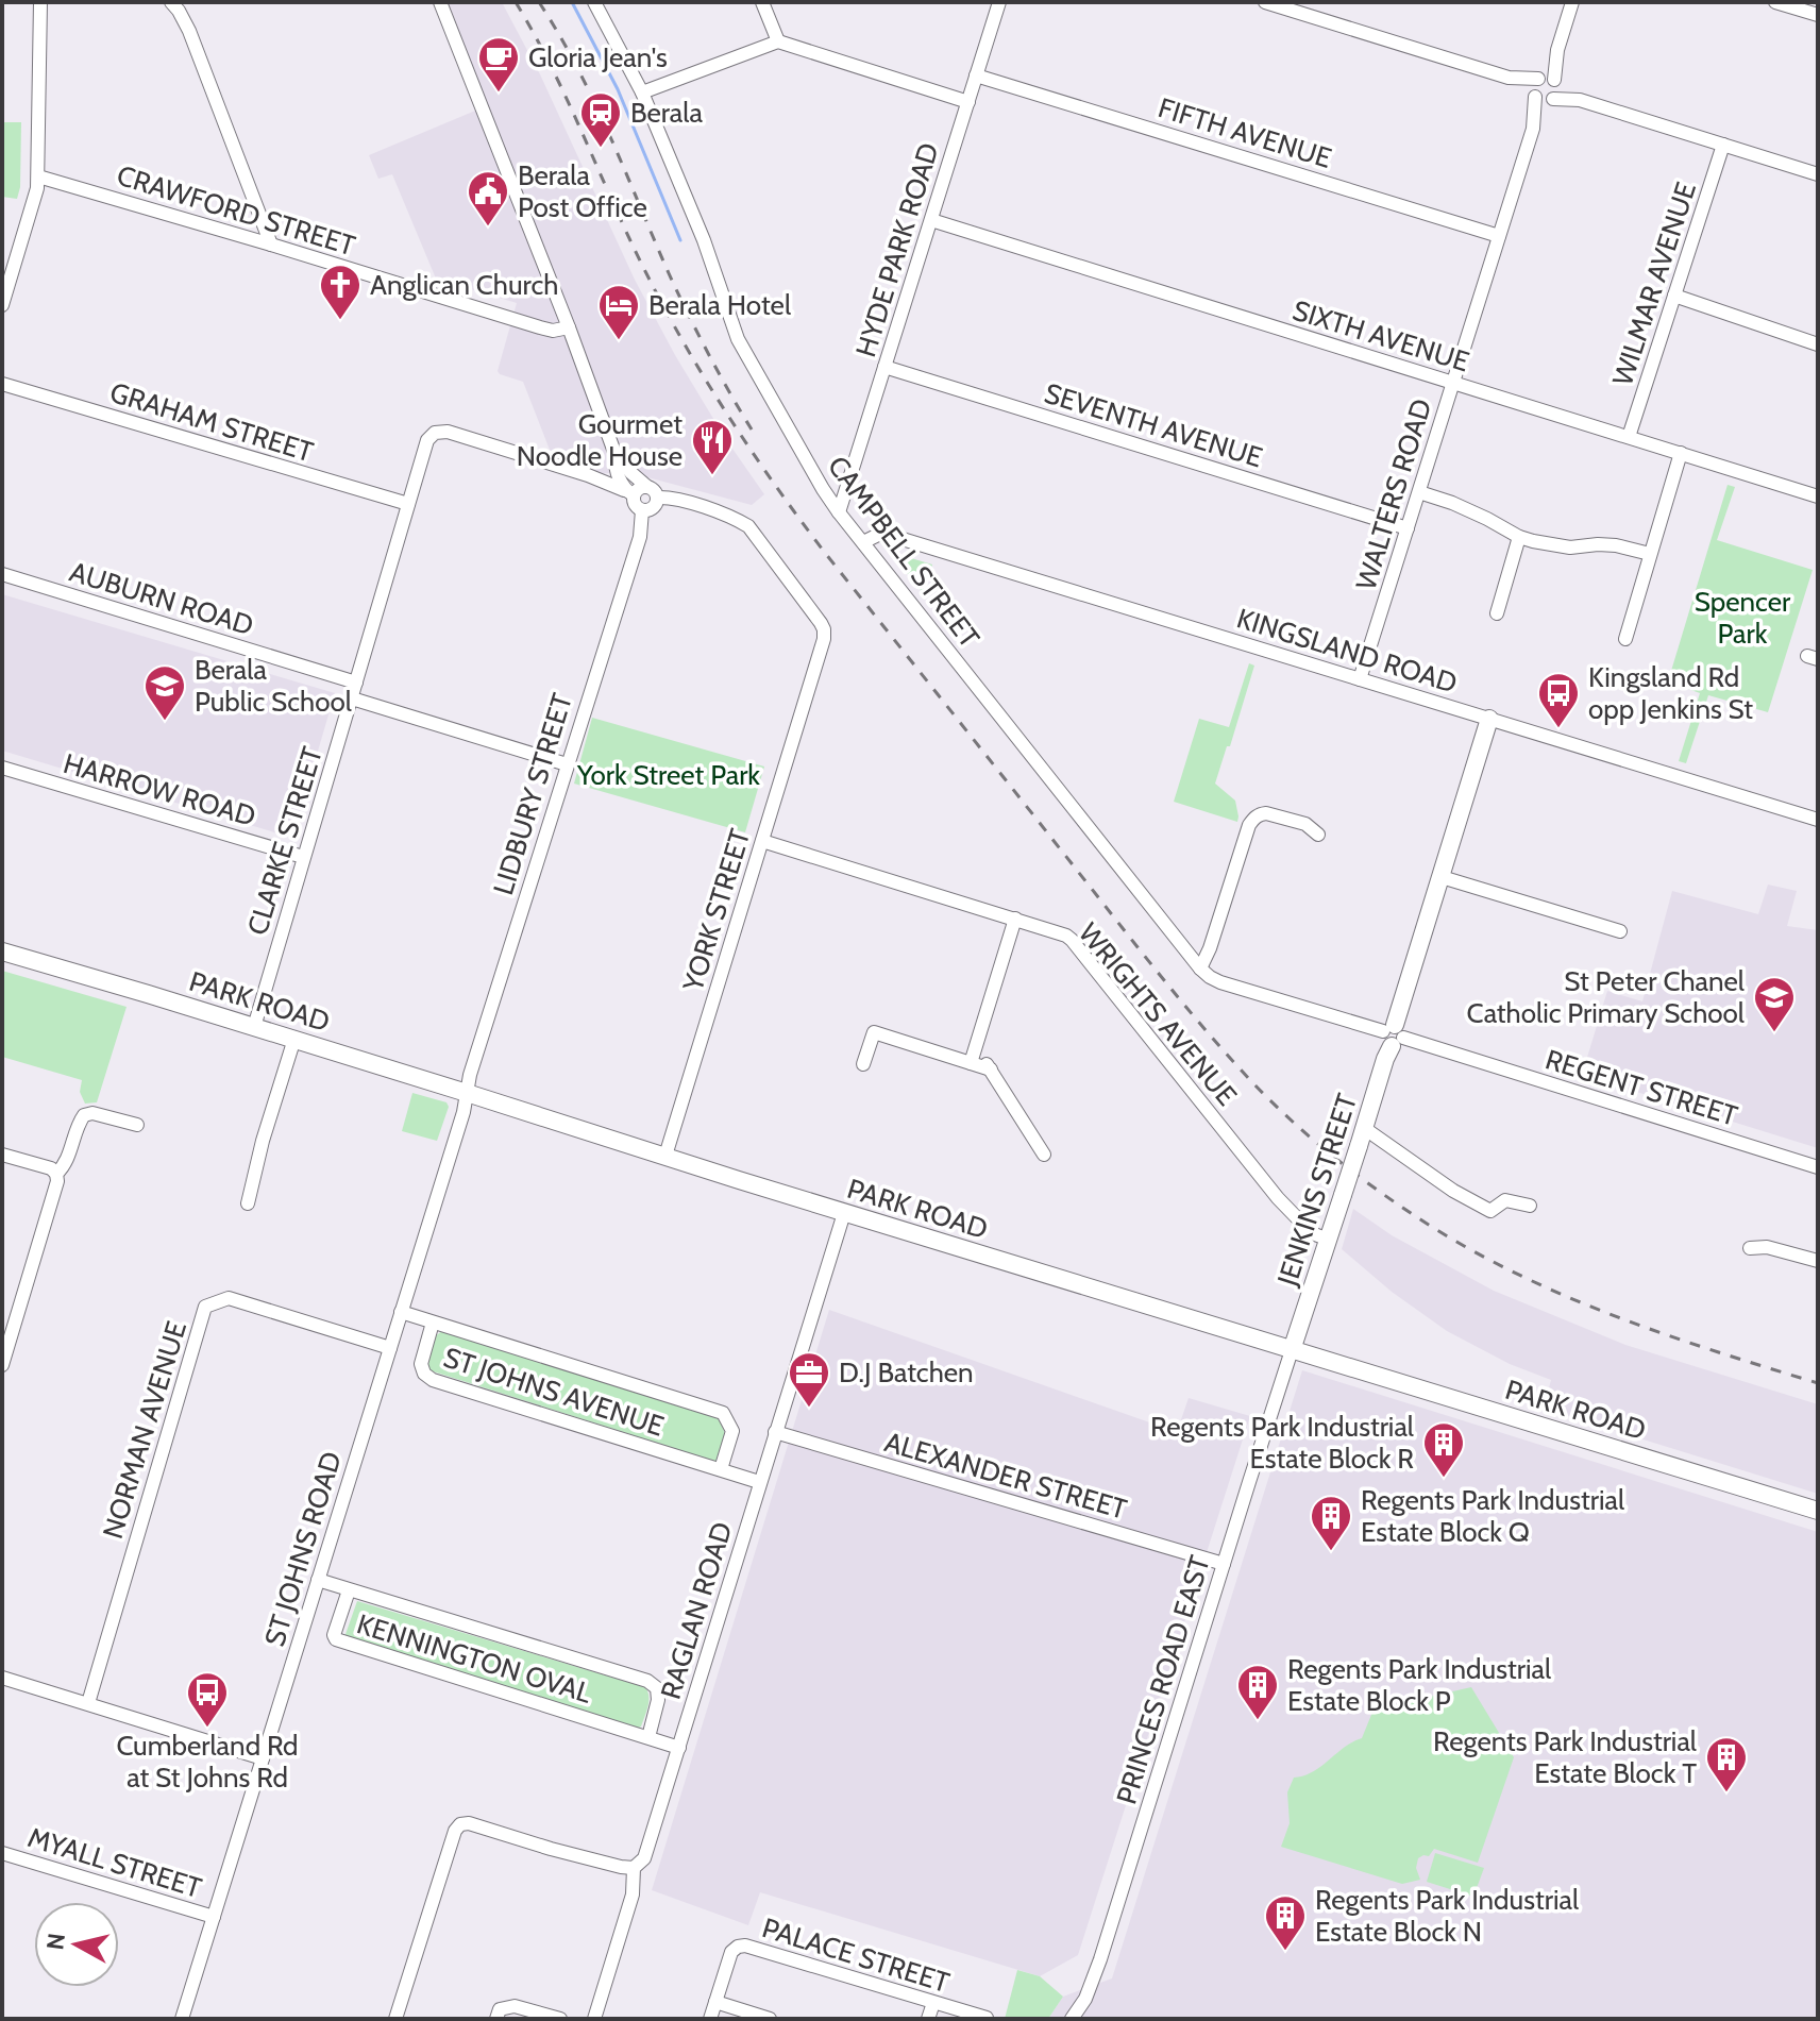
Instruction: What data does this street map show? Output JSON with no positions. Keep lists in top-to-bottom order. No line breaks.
{"streets":{"main road":["PARK ROAD","JENKINS STREET"],"street":["FIFTH AVENUE","CRAWFORD STREET","HYDE PARK ROAD","WILMAR AVENUE","SIXTH AVENUE","GRAHAM STREET","SEVENTH AVENUE","WALTERS ROAD","CAMPBELL STREET","AUBURN ROAD","KINGSLAND ROAD","HARROW ROAD","LIDBURY STREET","CLARKE STREET","YORK STREET","WRIGHTS AVENUE","REGENT STREET","ST JOHNS AVENUE","NORMAN AVENUE","ALEXANDER STREET","ST JOHNS ROAD","RAGLAN ROAD","KENNINGTON OVAL","PRINCES ROAD EAST","MYALL STREET","PALACE STREET"]},"crossings":[["FIFTH AVENUE","HYDE PARK ROAD"],["FIFTH AVENUE","WALTERS ROAD"],["HYDE PARK ROAD","SIXTH AVENUE"],["HYDE PARK ROAD","SEVENTH AVENUE"],["HYDE PARK ROAD","CAMPBELL STREET"],["WILMAR AVENUE","SIXTH AVENUE"],["SIXTH AVENUE","WALTERS ROAD"],["GRAHAM STREET","CLARKE STREET"],["SEVENTH AVENUE","WALTERS ROAD"],["WALTERS ROAD","KINGSLAND ROAD"],["CAMPBELL STREET","KINGSLAND ROAD"],["CAMPBELL STREET","REGENT STREET"],["AUBURN ROAD","CLARKE STREET"],["KINGSLAND ROAD","JENKINS STREET"],["HARROW ROAD","CLARKE STREET"],["LIDBURY STREET","PARK ROAD"],["LIDBURY STREET","ST JOHNS ROAD"],["CLARKE STREET","PARK ROAD"],["YORK STREET","PARK ROAD"],["YORK STREET","WRIGHTS AVENUE"],["PARK ROAD","JENKINS STREET"],["PARK ROAD","ST JOHNS ROAD"],["PARK ROAD","RAGLAN ROAD"],["PARK ROAD","PRINCES ROAD EAST"],["WRIGHTS AVENUE","JENKINS STREET"],["REGENT STREET","JENKINS STREET"],["JENKINS STREET","PRINCES ROAD EAST"],["ST JOHNS AVENUE","ST JOHNS ROAD"],["ST JOHNS AVENUE","RAGLAN ROAD"],["NORMAN AVENUE","ST JOHNS ROAD"],["ALEXANDER STREET","RAGLAN ROAD"],["ALEXANDER STREET","PRINCES ROAD EAST"],["ST JOHNS ROAD","KENNINGTON OVAL"],["ST JOHNS ROAD","MYALL STREET"],["RAGLAN ROAD","KENNINGTON OVAL"]],"parks":["Spencer Park","York Street Park"],"places":{"cafe":["Gloria Jean's"],"station":["Berala"],"public building":["Berala Post Office"],"church":["Anglican Church"],"hotel":["Berala Hotel"],"restaurant":["Gourmet Noodle House"],"school or university":["Berala Public School","St Peter Chanel Catholic Primary School"],"bus stop":["Kingsland Rd opp Jenkins St","Cumberland Rd at St Johns Rd"],"office":["D.J Batchen"],"building":["Regents Park Industrial Estate Block R","Regents Park Industrial Estate Block Q","Regents Park Industrial Estate Block P","Regents Park Industrial Estate Block T","Regents Park Industrial Estate Block N"]},"north":"left"}
